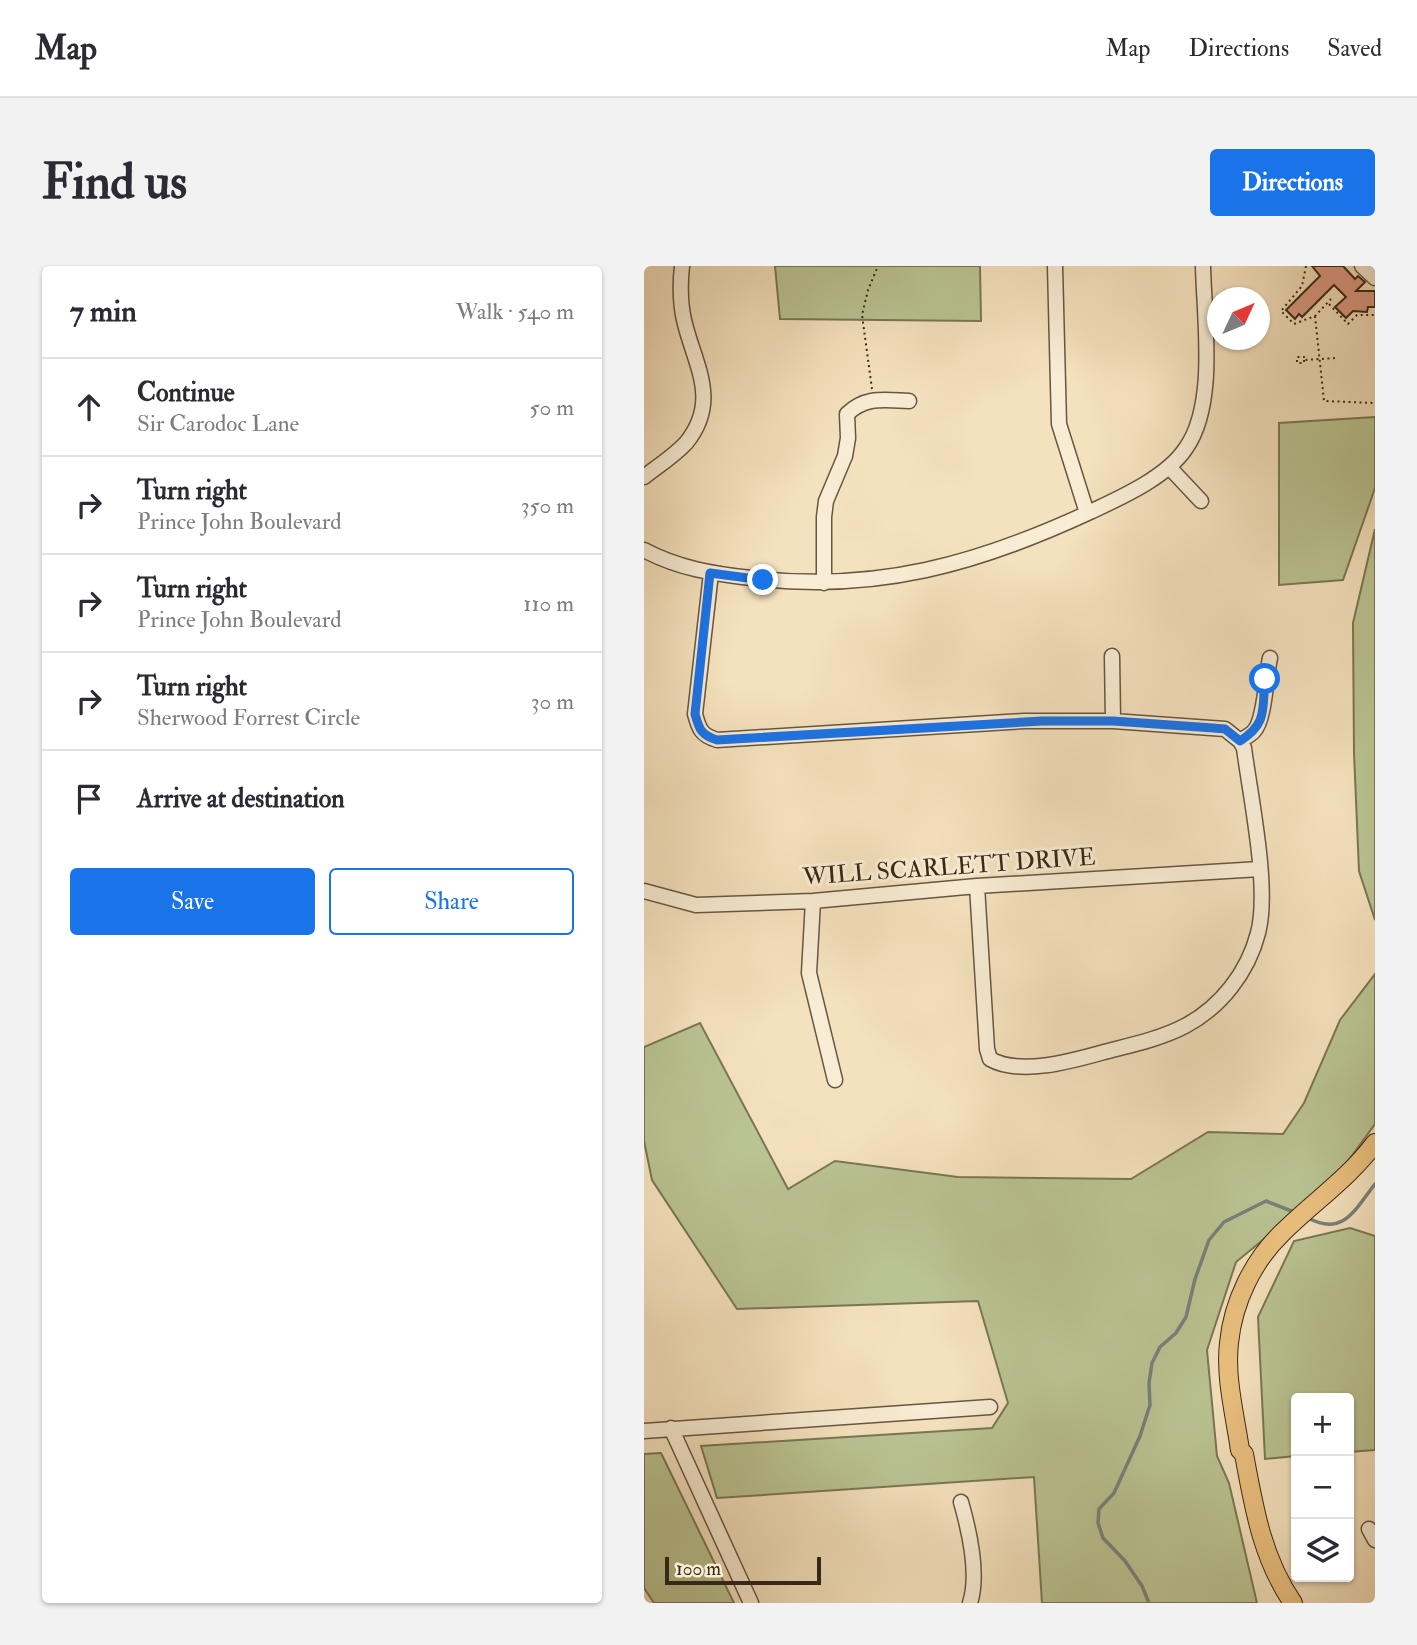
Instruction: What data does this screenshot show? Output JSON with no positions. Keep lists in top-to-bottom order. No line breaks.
{"streets":{"street":["WILL SCARLETT DRIVE"]},"scale_bar":"100 m","north":"top right","page":{"header":"Map","nav":["Map","Directions","Saved"],"buttons":["Directions",["Save","Share"]],"title":"Find us","heading":["7 min","Walk · 540 m"],"list":[["Continue","Sir Carodoc Lane","50 m"],["Turn right","Prince John Boulevard","350 m"],["Turn right","Prince John Boulevard","110 m"],["Turn right","Sherwood Forrest Circle","30 m"],"Arrive at destination"],"map_buttons":["+","−"],"scale":"100 m"}}
